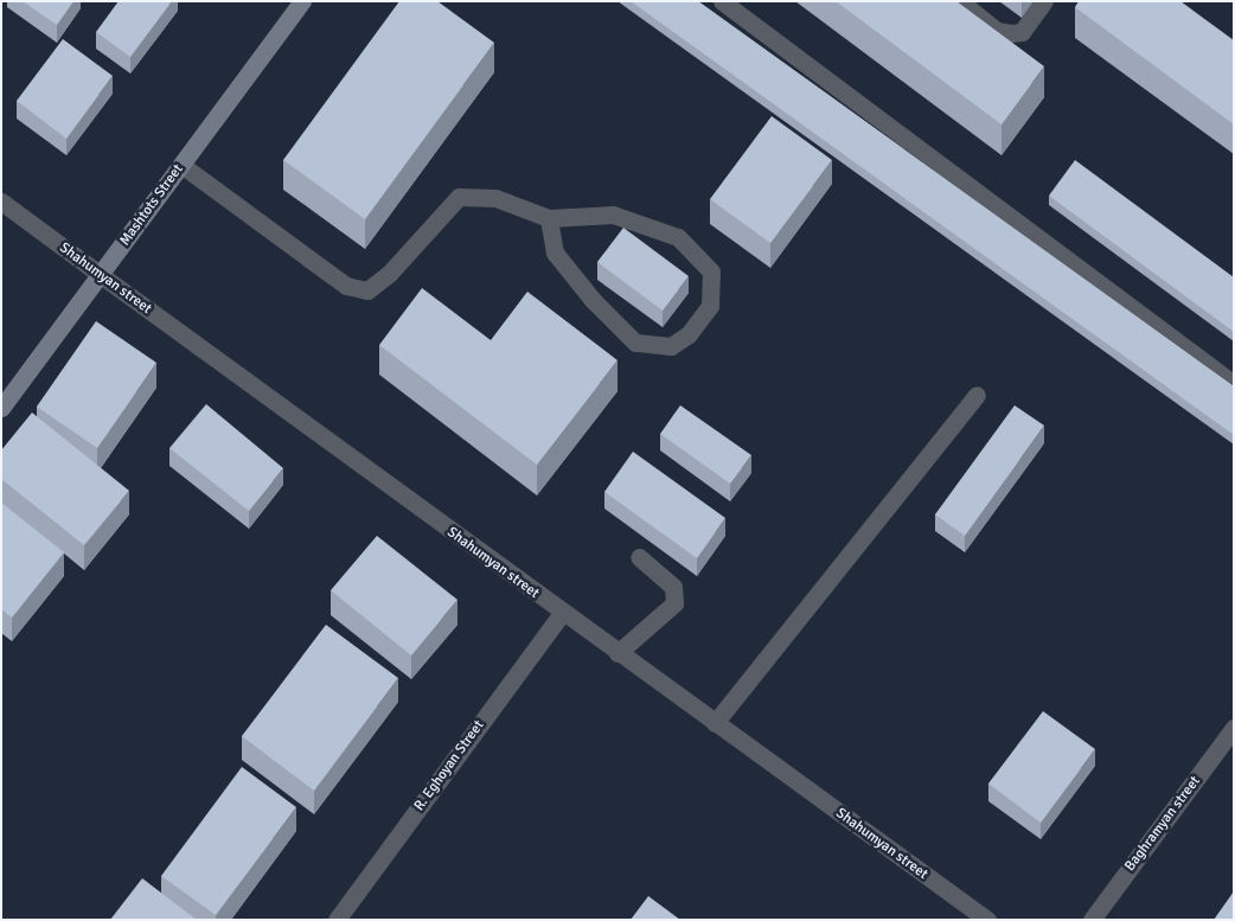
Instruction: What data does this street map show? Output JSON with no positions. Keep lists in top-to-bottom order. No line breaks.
{"streets":{"main road":["Mashtots Street"],"street":["Shahumyan street","R. Eghoyan Street","Baghramyan street"]},"crossings":[["Mashtots Street","Shahumyan street"],["Shahumyan street","R. Eghoyan Street"]]}
